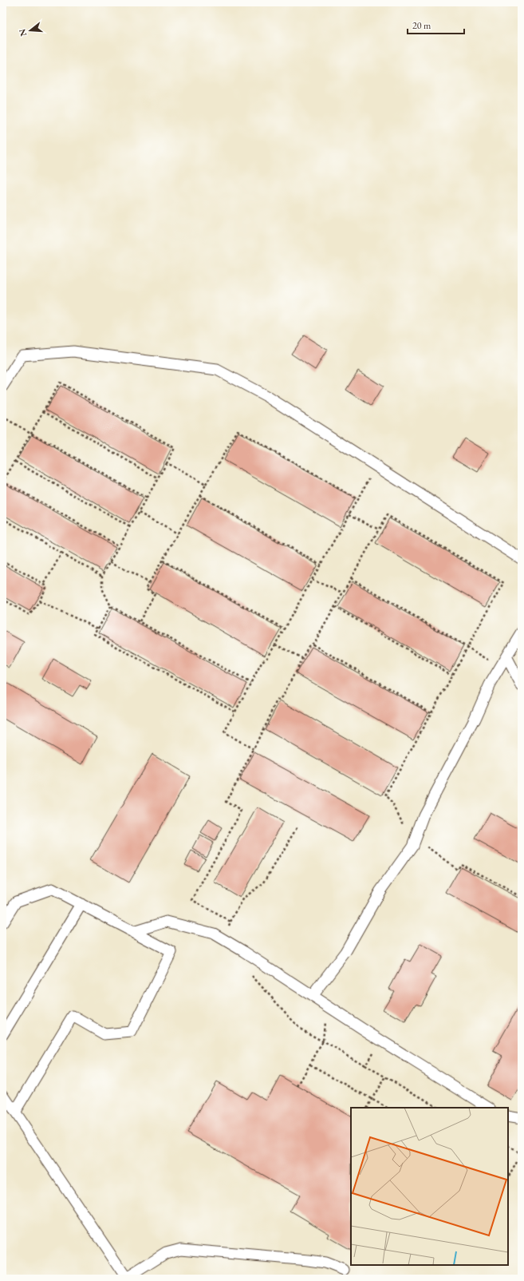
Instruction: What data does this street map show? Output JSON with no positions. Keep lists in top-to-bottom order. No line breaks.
{"scale_bar":"20 m","north":"left"}
